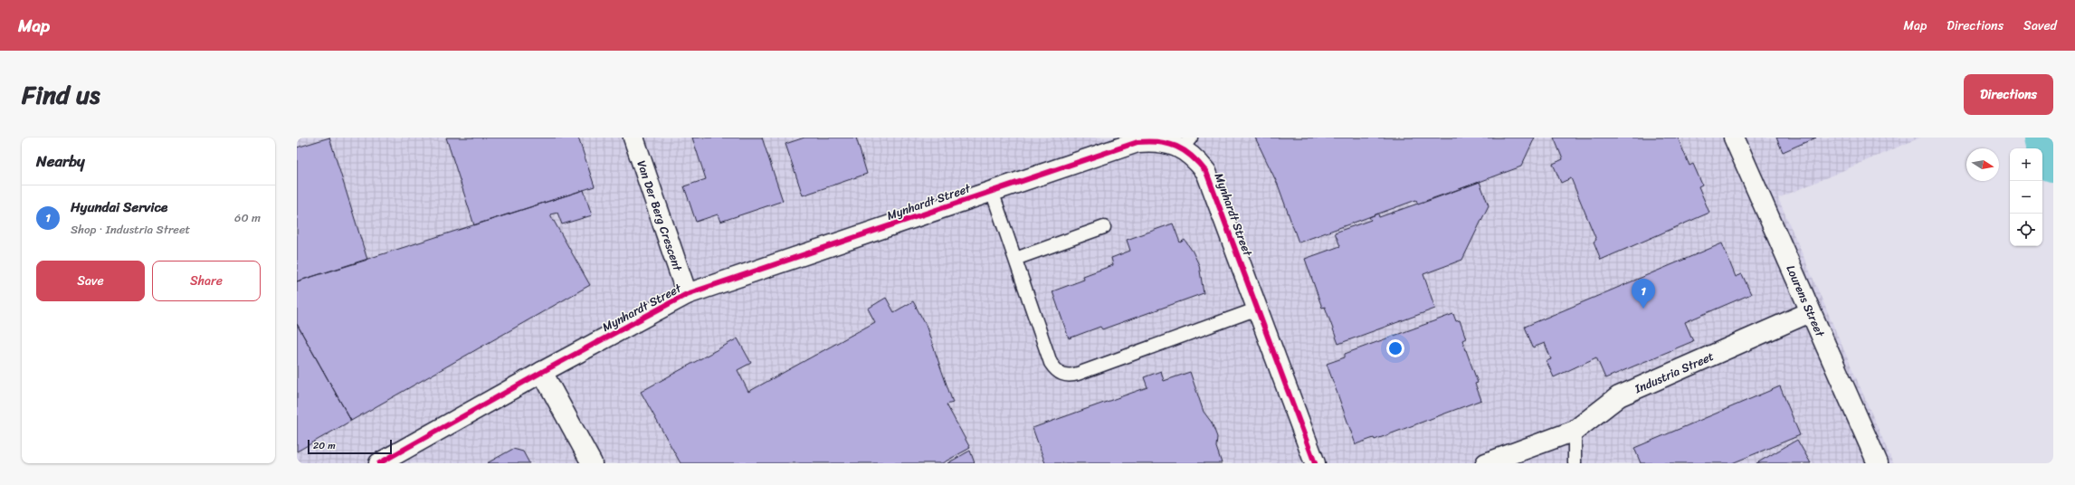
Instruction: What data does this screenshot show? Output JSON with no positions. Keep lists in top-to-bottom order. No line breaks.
{"streets":{"street":["Mynhardt Street","Van Der Berg Crescent","Lourens Street","Industria Street"]},"crossings":[["Mynhardt Street","Van Der Berg Crescent"],["Lourens Street","Industria Street"]],"scale_bar":"20 m","north":"right","page":{"header":"Map","nav":["Map","Directions","Saved"],"title":"Find us","buttons":["Directions",["Save","Share"]],"heading":"Nearby","map_buttons":["+","−"],"list":[{"mark":"1","name":"Hyundai Service","note":"Shop · Industria Street","value":"60 m"}],"pins":"1","scale":"20 m"}}
